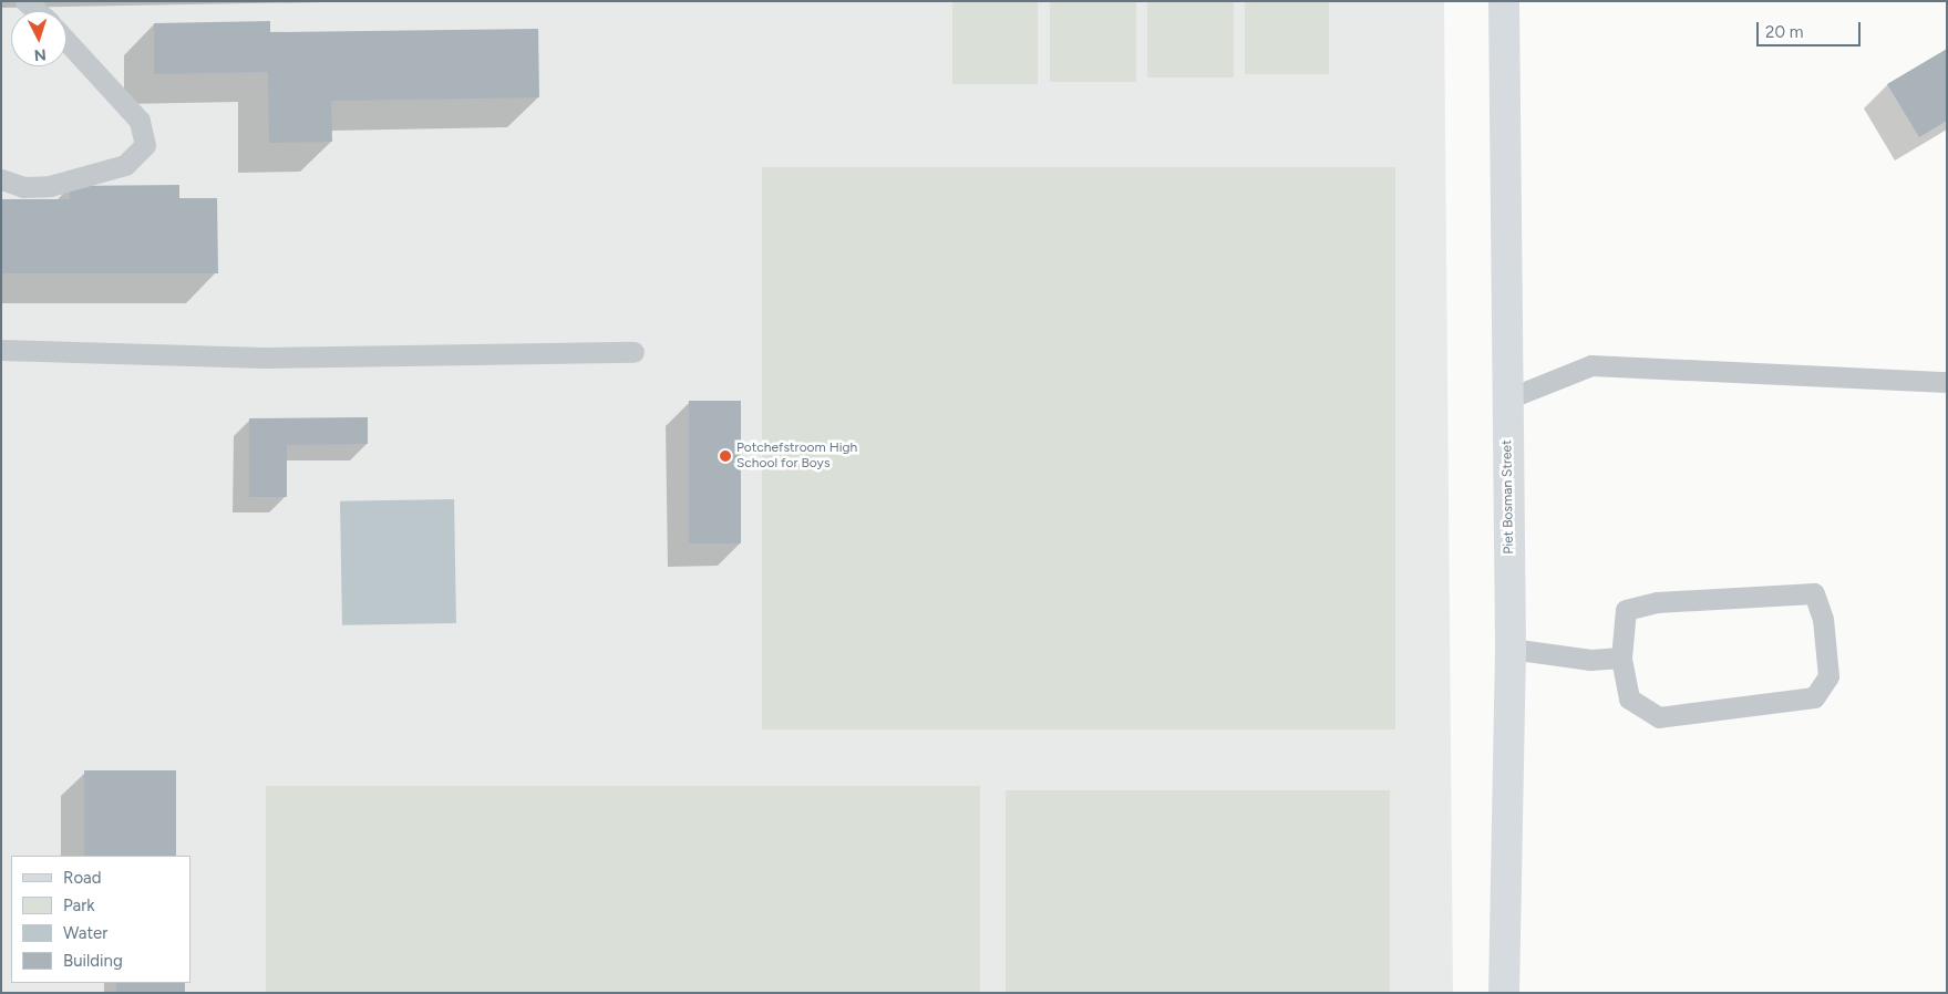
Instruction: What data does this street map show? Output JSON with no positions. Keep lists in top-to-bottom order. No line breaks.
{"streets":{"street":["Piet Bosman Street"]},"places":["Potchefstroom High School for Boys"],"legend":["Road","Park","Water","Building"],"scale_bar":"20 m","north":"bottom"}
